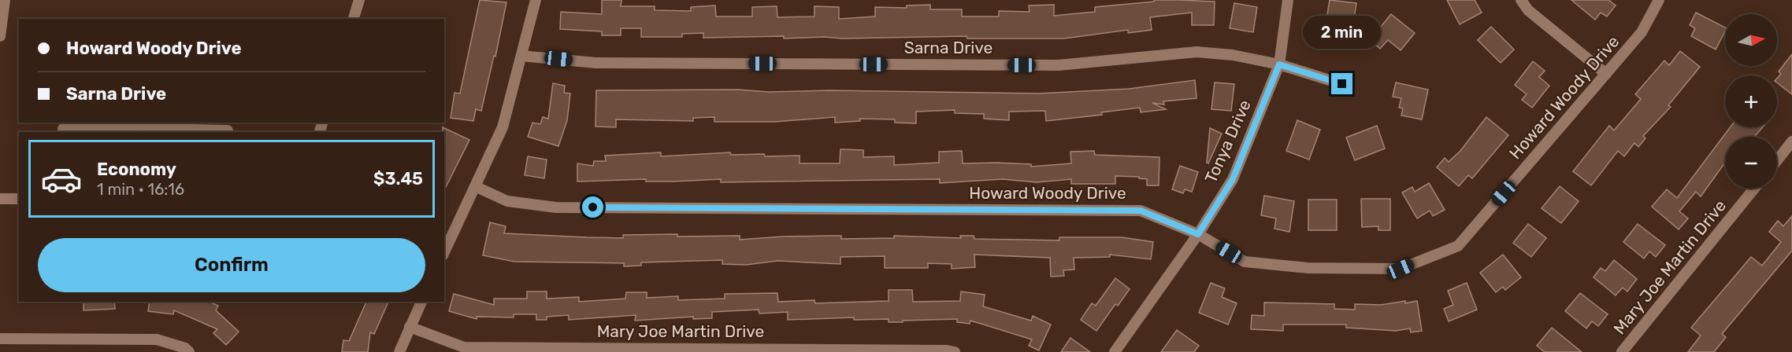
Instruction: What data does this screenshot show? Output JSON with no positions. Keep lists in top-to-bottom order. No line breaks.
{"streets":{"street":["Sarna Drive","Howard Woody Drive","Tonya Drive","Mary Joe Martin Drive"]},"crossings":[["Sarna Drive","Tonya Drive"],["Howard Woody Drive","Tonya Drive"]],"north":"right","page":{"map_buttons":["+","−"],"bubble":"2 min","banner":["Howard Woody Drive","Sarna Drive"],"list":[{"name":"Economy","note":"1 min · 16:16","value":"$3.45"}],"buttons":"Confirm"}}
